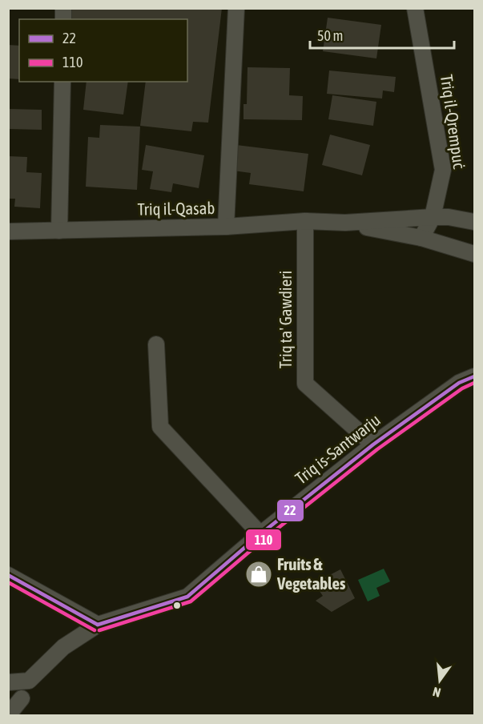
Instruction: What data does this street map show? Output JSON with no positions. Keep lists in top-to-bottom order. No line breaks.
{"streets":{"street":["Triq il-Qrempuċ","Triq il-Qasab","Triq ta' Gawdieri","Triq is-Santwarju"]},"crossings":[["Triq il-Qrempuċ","Triq il-Qasab"],["Triq il-Qasab","Triq ta' Gawdieri"],["Triq ta' Gawdieri","Triq is-Santwarju"]],"places":{"shop":["Fruits & Vegetables"]},"lines":["transit line 22","transit line 110"],"legend":["22","110"],"scale_bar":"50 m","north":"bottom"}
